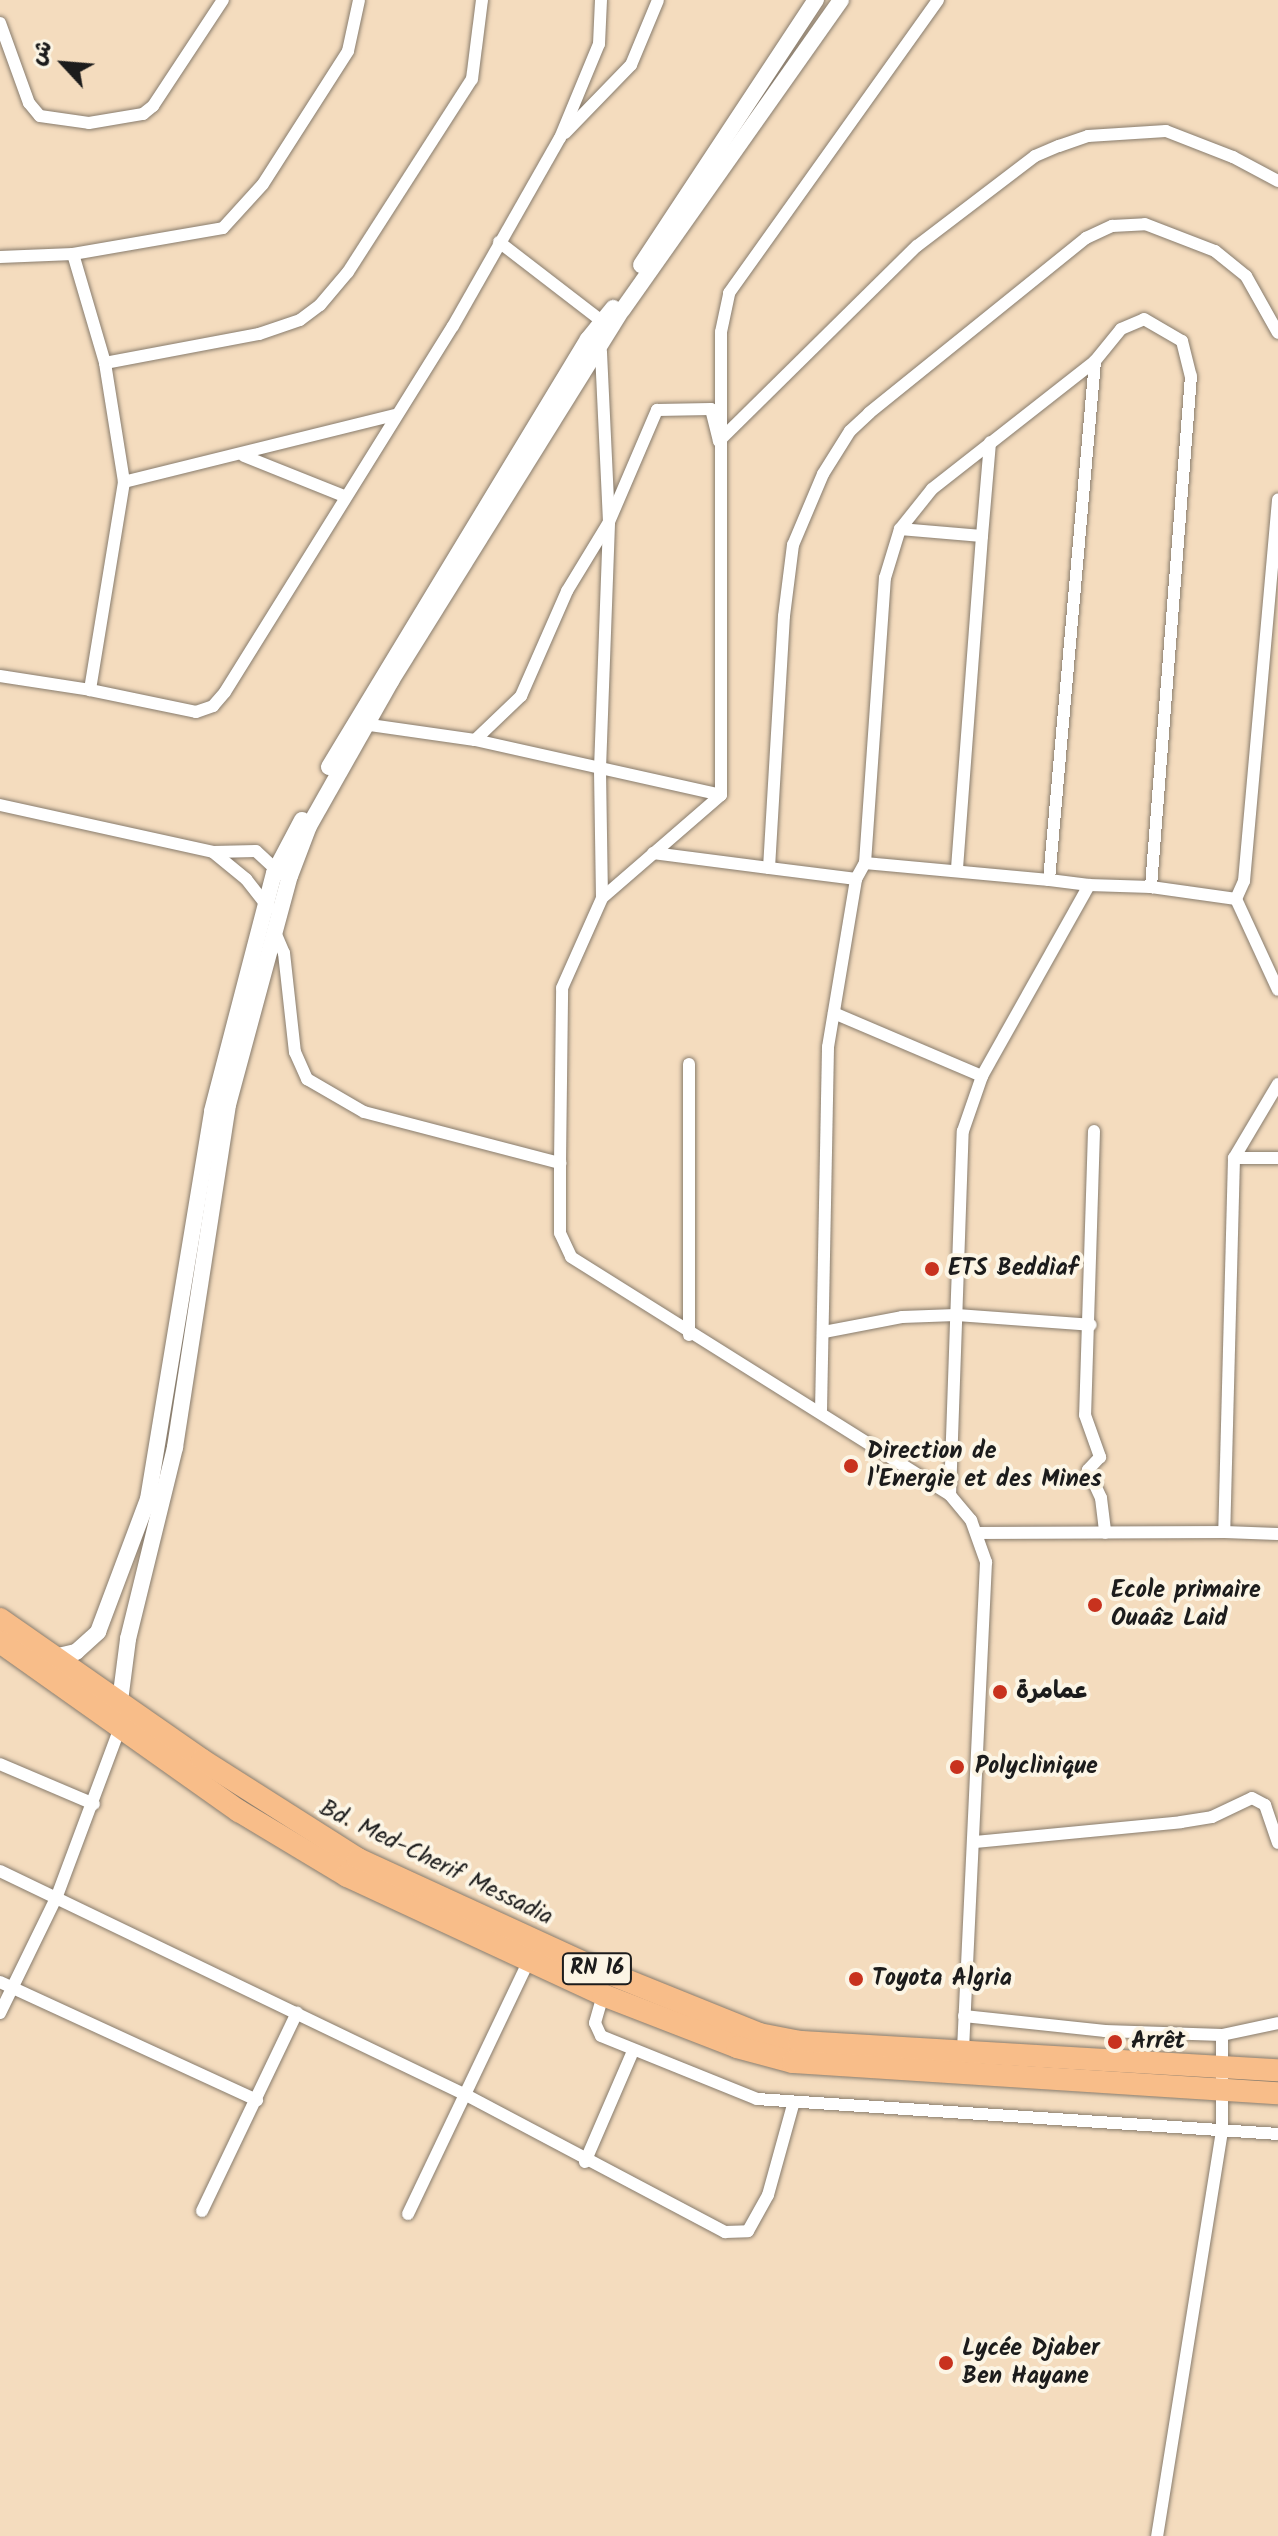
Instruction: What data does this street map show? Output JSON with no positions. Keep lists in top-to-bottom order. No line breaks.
{"streets":{"highway":["Bd. Med-Cherif Messadia","RN 16"]},"places":["ETS Beddiaf","Direction de l'Energie et des Mines","Ecole primaire Ouaâz Laid","عمامرة","Polyclinique","Toyota Algria","Arrêt","Lycée Djaber Ben Hayane"],"north":"top left"}
